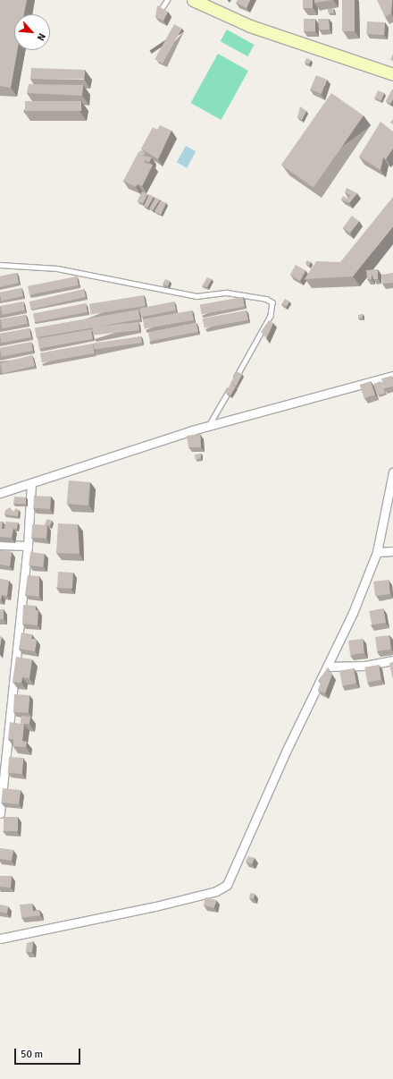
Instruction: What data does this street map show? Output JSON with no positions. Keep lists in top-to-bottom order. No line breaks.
{"scale_bar":"50 m","north":"bottom right"}
